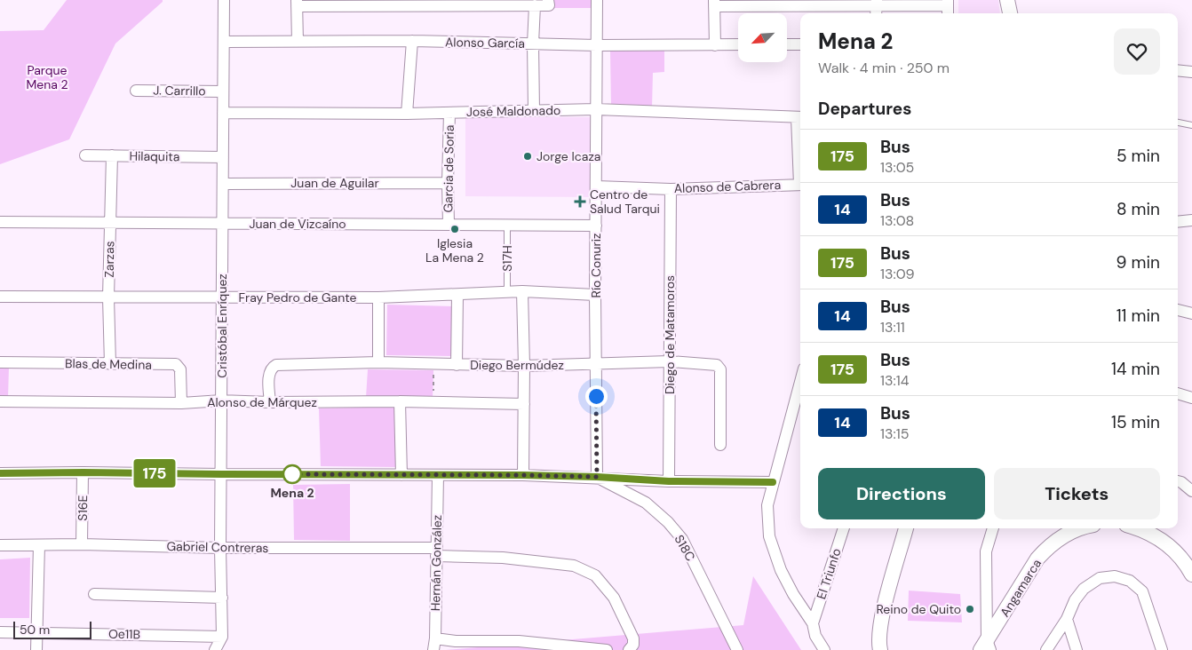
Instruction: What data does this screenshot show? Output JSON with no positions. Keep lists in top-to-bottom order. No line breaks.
{"streets":{"street":["Alonso García","J. Carrillo","José Maldonado","Hilaquita","Garcia de Soria","Juan de Aguilar","Alonso de Cabrera","Juan de Vizcaíno","Zarzas","Río Conuriz","Fray Pedro de Gante","Cristóbal Enríquez","Diego de Matamoros","Blas de Medina","Diego Bermúdez","Alonso de Márquez","S16E","Gabriel Contreras","S18C","Hernán González","El Triunfo","Angamarca","Oe11B"],"lane":["S17H"]},"crossings":[["Alonso García","Río Conuriz"],["Alonso García","Cristóbal Enríquez"],["J. Carrillo","Cristóbal Enríquez"],["José Maldonado","Garcia de Soria"],["José Maldonado","Río Conuriz"],["José Maldonado","Cristóbal Enríquez"],["Hilaquita","Zarzas"],["Hilaquita","Cristóbal Enríquez"],["Garcia de Soria","Juan de Aguilar"],["Garcia de Soria","Juan de Vizcaíno"],["Juan de Aguilar","Cristóbal Enríquez"],["Alonso de Cabrera","Río Conuriz"],["Alonso de Cabrera","Diego de Matamoros"],["Juan de Vizcaíno","S17H"],["Juan de Vizcaíno","Zarzas"],["Juan de Vizcaíno","Río Conuriz"],["Juan de Vizcaíno","Cristóbal Enríquez"],["S17H","Fray Pedro de Gante"],["Zarzas","Fray Pedro de Gante"],["Zarzas","Blas de Medina"],["Río Conuriz","Fray Pedro de Gante"],["Río Conuriz","Diego Bermúdez"],["Río Conuriz","S18C"],["Fray Pedro de Gante","Cristóbal Enríquez"],["Cristóbal Enríquez","Alonso de Márquez"],["Cristóbal Enríquez","Gabriel Contreras"],["Cristóbal Enríquez","Oe11B"],["Diego de Matamoros","Diego Bermúdez"],["Blas de Medina","Alonso de Márquez"],["Diego Bermúdez","Alonso de Márquez"],["S16E","Gabriel Contreras"],["Gabriel Contreras","Hernán González"]],"parks":["Parque Mena 2"],"places":{"other":["Jorge Icaza","Iglesia La Mena 2","Mena 2","Reino de Quito"],"health":["Centro de Salud Tarqui"]},"lines":["bus line 175"],"scale_bar":"50 m","north":"bottom left","page":{"on_map":"175","heading":[["Mena 2","Walk · 4 min · 250 m"],"Departures"],"list":[{"mark":"175","name":"Bus","note":"13:05","value":"5 min"},{"mark":"14","name":"Bus","note":"13:08","value":"8 min"},{"mark":"175","name":"Bus","note":"13:09","value":"9 min"},{"mark":"14","name":"Bus","note":"13:11","value":"11 min"},{"mark":"175","name":"Bus","note":"13:14","value":"14 min"},{"mark":"14","name":"Bus","note":"13:15","value":"15 min"}],"buttons":["Directions","Tickets"],"scale":"50 m"}}
